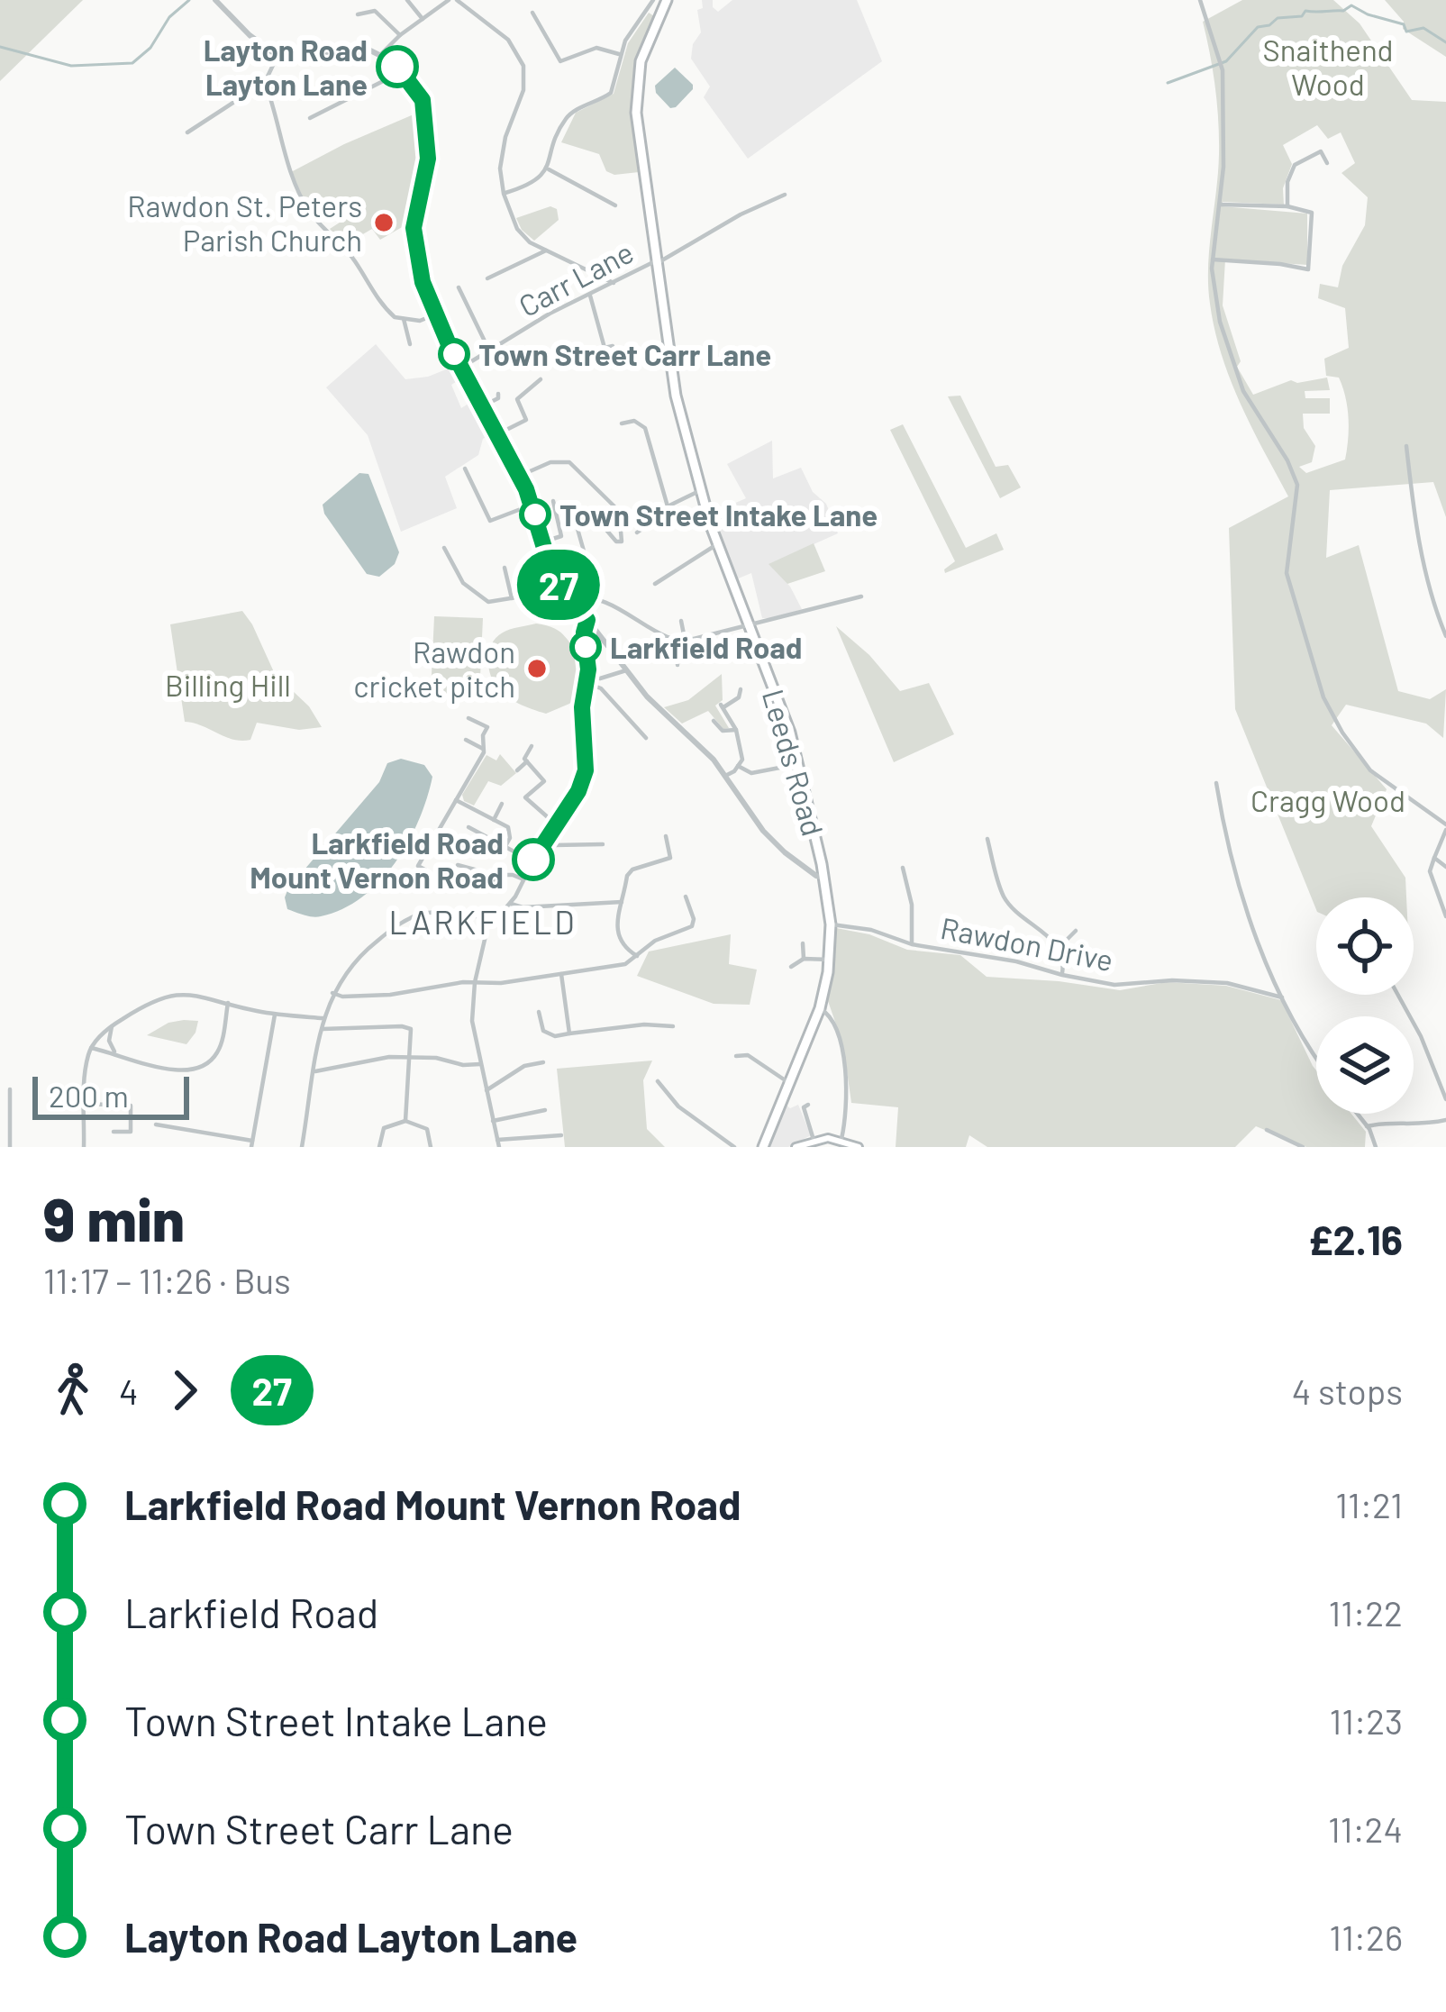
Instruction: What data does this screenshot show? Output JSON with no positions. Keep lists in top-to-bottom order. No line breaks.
{"streets":{"main road":["Leeds Road"],"street":["Carr Lane","Rawdon Drive"]},"crossings":[["Carr Lane","Leeds Road"],["Leeds Road","Rawdon Drive"]],"districts":["LARKFIELD"],"parks":["Snaithend Wood","Billing Hill","Cragg Wood"],"places":["Layton Road Layton Lane","Rawdon St. Peters Parish Church","Town Street Carr Lane","Town Street Intake Lane","Larkfield Road","Rawdon cricket pitch","Larkfield Road Mount Vernon Road"],"lines":["bus line 27"],"scale_bar":"200 m","page":{"on_map":"27","scale":"200 m","heading":["9 min","11:17 – 11:26 · Bus","£2.16"],"legs":["4","27","4 stops"],"list":[{"name":"Larkfield Road Mount Vernon Road","value":"11:21"},{"name":"Larkfield Road","value":"11:22"},{"name":"Town Street Intake Lane","value":"11:23"},{"name":"Town Street Carr Lane","value":"11:24"},{"name":"Layton Road Layton Lane","value":"11:26"}]}}
